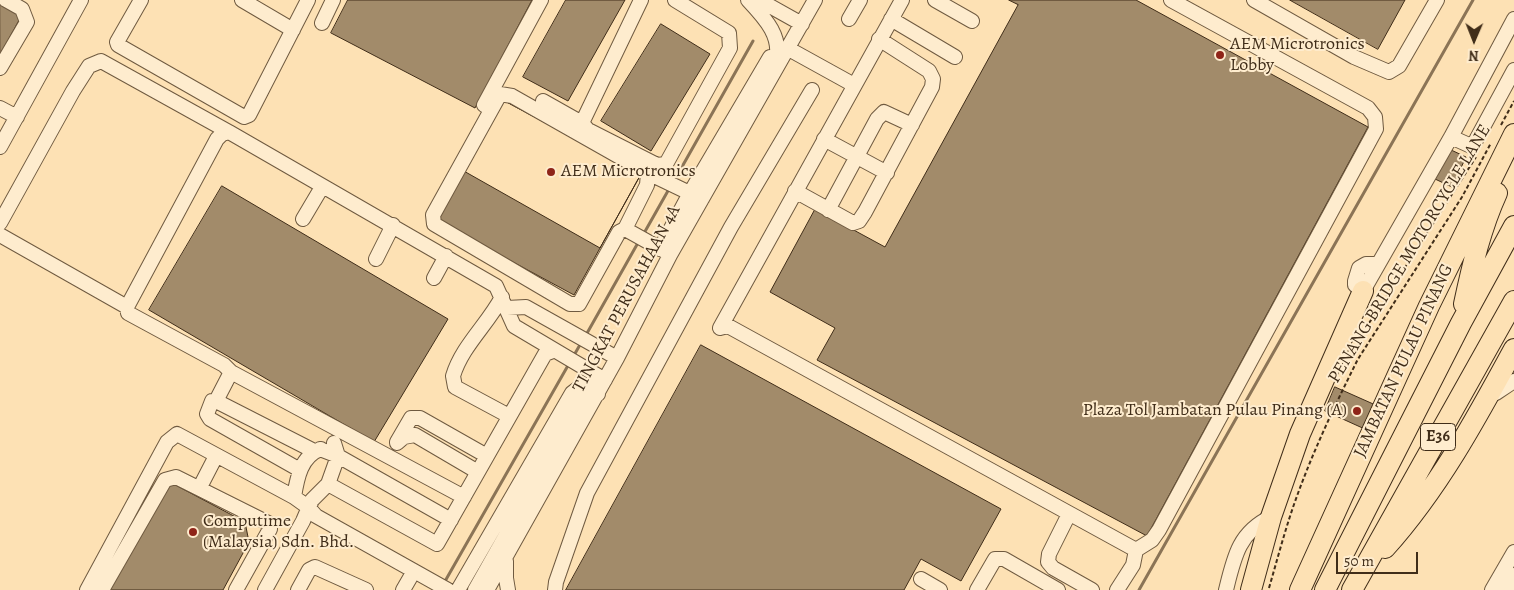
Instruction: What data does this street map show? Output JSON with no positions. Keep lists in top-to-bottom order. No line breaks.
{"streets":{"highway":["JAMBATAN PULAU PINANG","E36"],"street":["TINGKAT PERUSAHAAN 4A"],"path":["PENANG BRIDGE MOTORCYCLE LANE"]},"crossings":[["PENANG BRIDGE MOTORCYCLE LANE","JAMBATAN PULAU PINANG"]],"places":["AEM Microtronics Lobby","AEM Microtronics","Plaza Tol Jambatan Pulau Pinang (A)","Computime (Malaysia) Sdn. Bhd."],"scale_bar":"50 m","north":"bottom"}
